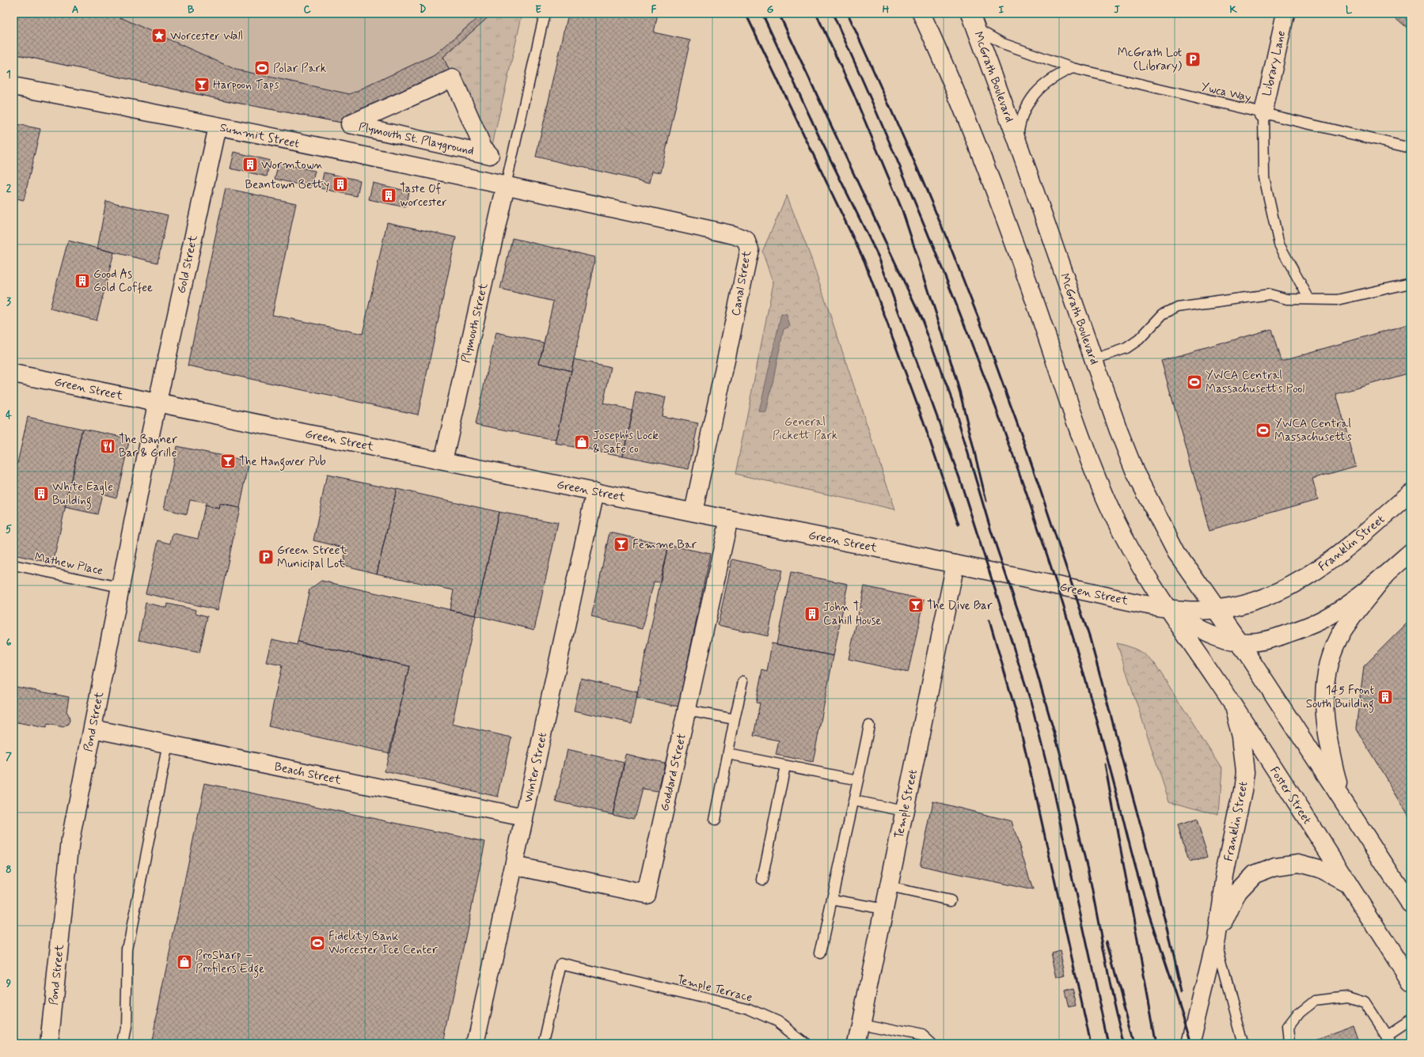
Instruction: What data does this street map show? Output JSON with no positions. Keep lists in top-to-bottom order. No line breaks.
{"streets":{"street":["Library Lane","McGrath Boulevard","Summit Street","Plymouth St. Playground","Gold Street","Canal Street","Plymouth Street","Green Street","Franklin Street","Pond Street","Winter Street","Goddard Street","Beach Street","Foster Street","Temple Street"],"lane":["Ywca Way","Mathew Place","Temple Terrace"]},"crossings":[["Library Lane","Ywca Way"],["McGrath Boulevard","Ywca Way"],["McGrath Boulevard","Franklin Street"],["Summit Street","Gold Street"],["Summit Street","Canal Street"],["Summit Street","Plymouth Street"],["Gold Street","Green Street"],["Gold Street","Pond Street"],["Canal Street","Plymouth Street"],["Canal Street","Green Street"],["Plymouth Street","Green Street"],["Green Street","Franklin Street"],["Green Street","Pond Street"],["Green Street","Winter Street"],["Green Street","Goddard Street"],["Green Street","Foster Street"],["Green Street","Temple Street"],["Franklin Street","Foster Street"],["Mathew Place","Pond Street"],["Pond Street","Beach Street"],["Winter Street","Goddard Street"],["Winter Street","Beach Street"]],"parks":["General Pickett Park"],"places":{"place":["Worcester Wall"],"parking":["McGrath Lot (Library)","Green Street Municipal Lot"],"sports":["Polar Park","YWCA Central Massachusetts Pool","YWCA Central Massachusetts","Fidelity Bank Worcester Ice Center"],"bar":["Harpoon Taps","The Hangover Pub","Femme Bar","The Dive Bar"],"building":["Wormtown","Beantown Betty","Taste Of worcester","Good As Gold Coffee","White Eagle Building","John T. Cahill House","145 Front South Building"],"shop":["Joseph's Lock & Safe co","ProSharp – Profilers Edge"],"restaurant":["The Banner Bar & Grille"]},"grid":{"columns":["A","B","C","D","E","F","G","H","I","J","K","L"],"rows":["1","2","3","4","5","6","7","8","9"]}}
